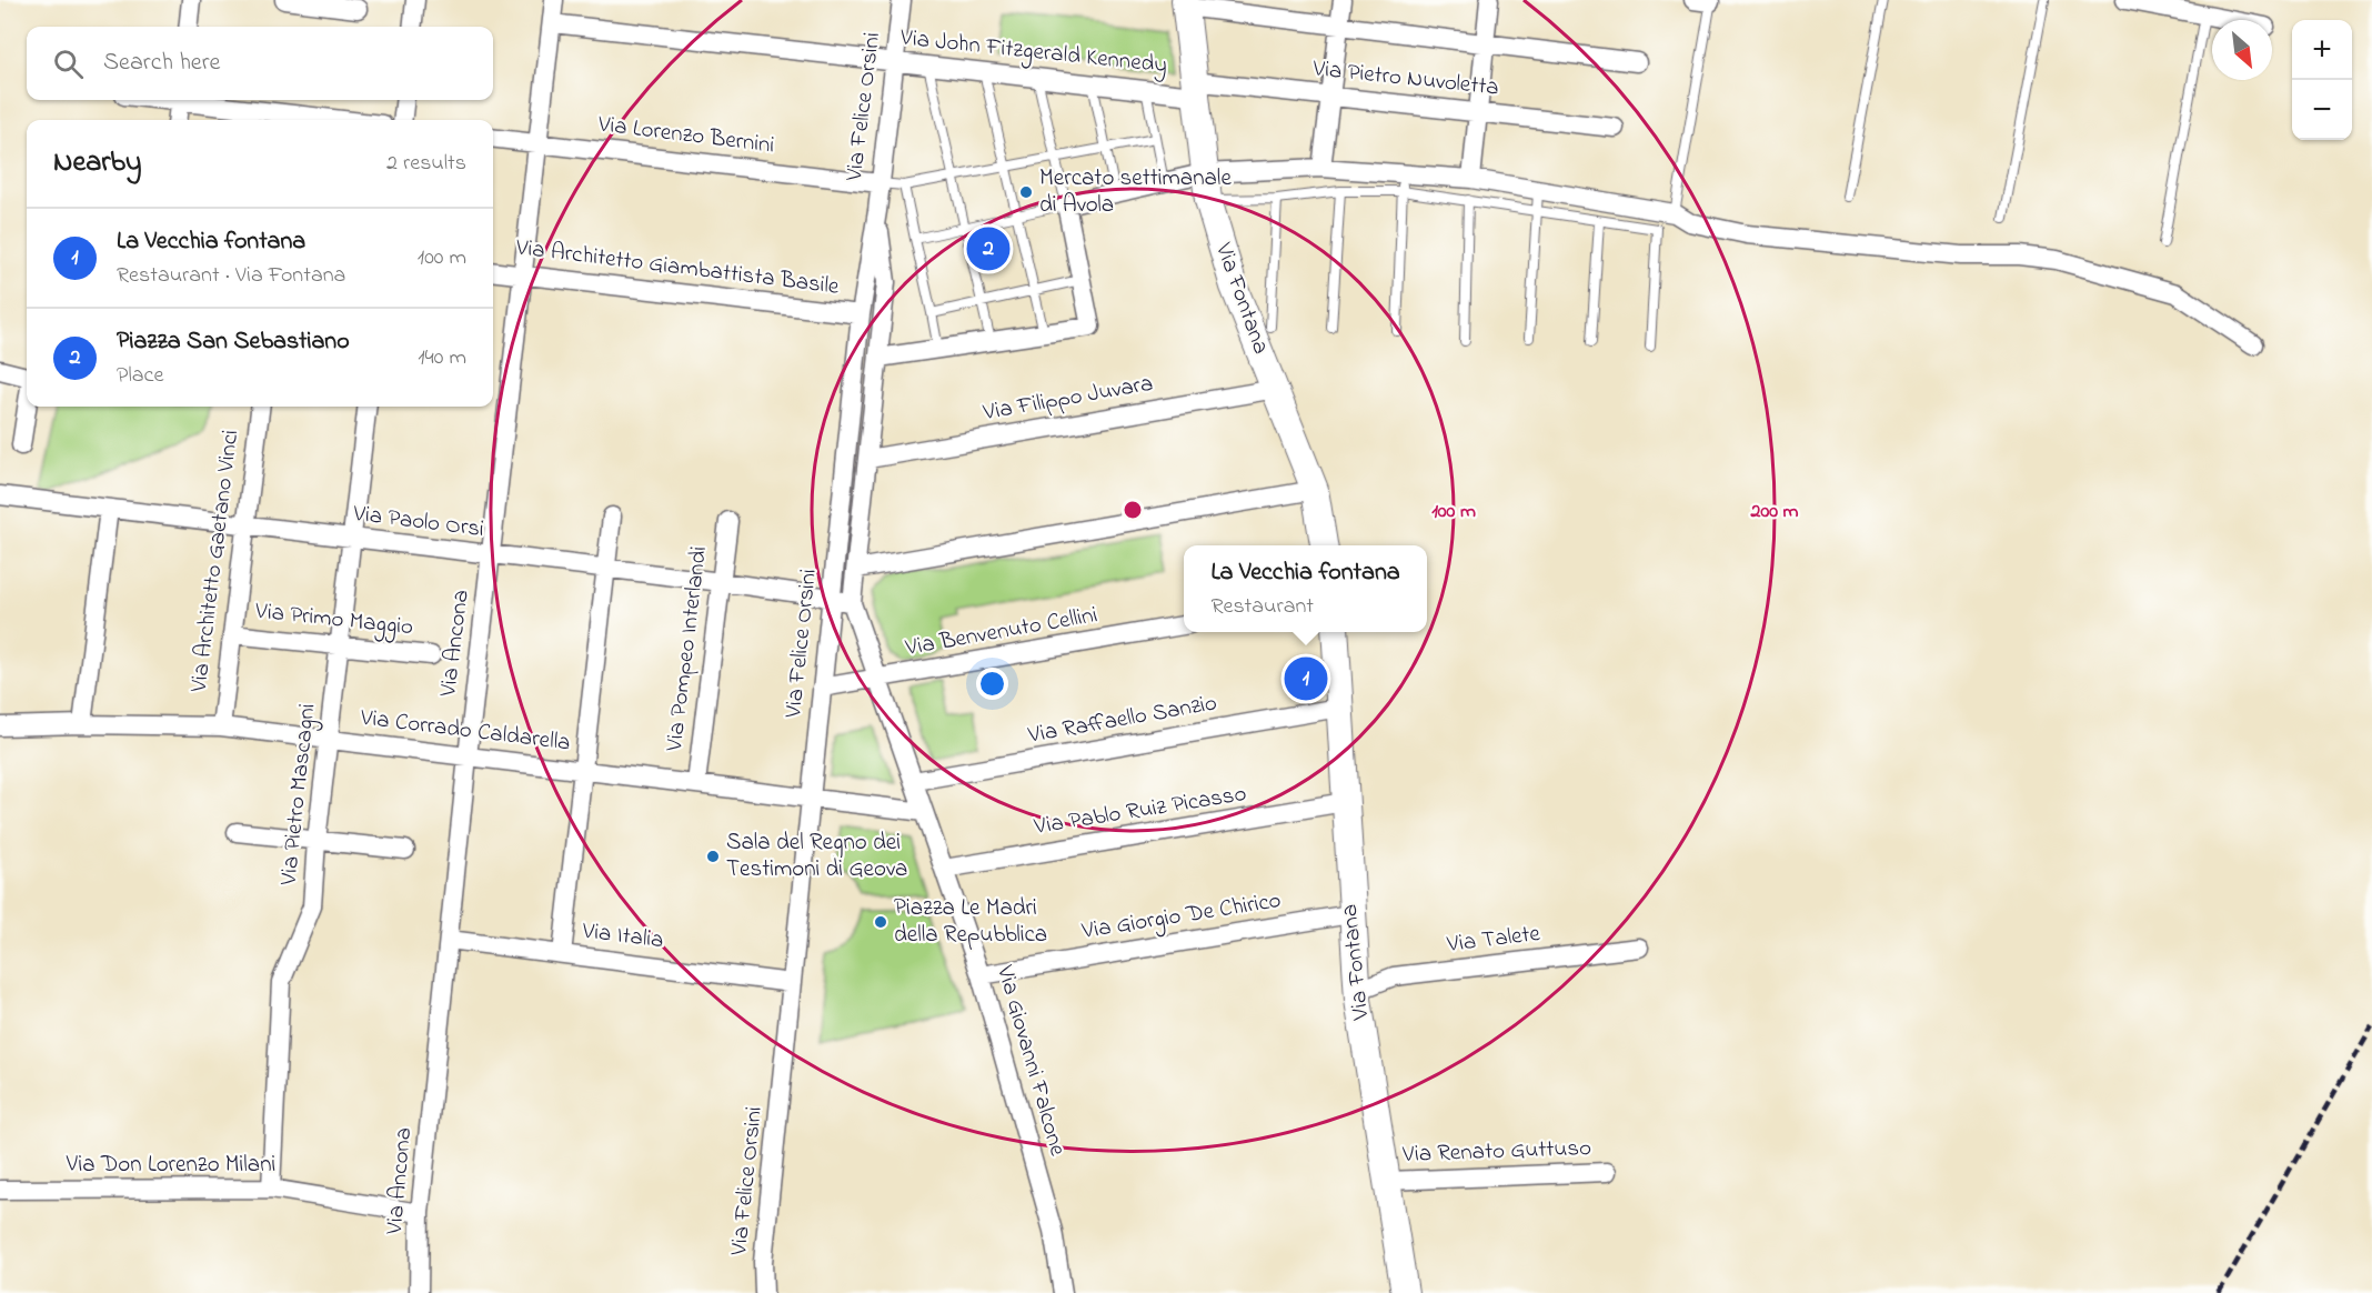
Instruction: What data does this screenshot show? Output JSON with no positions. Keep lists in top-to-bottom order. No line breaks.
{"streets":{"street":["Via John Fitzgerald Kennedy","Via Pietro Nuvoletta","Via Felice Orsini","Via Lorenzo Bernini","Via Architetto Giambattista Basile","Via Fontana","Via Filippo Juvara","Via Paolo Orsi","Via Architetto Gaetano Vinci","Via Primo Maggio","Via Benvenuto Cellini","Via Ancona","Via Pompeo Interlandi","Via Raffaello Sanzio","Via Corrado Caldarella","Via Pietro Mascagni","Via Pablo Ruiz Picasso","Via Giorgio De Chirico","Via Italia","Via Talete","Via Giovanni Falcone","Via Renato Guttuso","Via Don Lorenzo Milani"]},"crossings":[["Via John Fitzgerald Kennedy","Via Pietro Nuvoletta"],["Via John Fitzgerald Kennedy","Via Felice Orsini"],["Via John Fitzgerald Kennedy","Via Fontana"],["Via John Fitzgerald Kennedy","Via Ancona"],["Via Pietro Nuvoletta","Via Fontana"],["Via Felice Orsini","Via Lorenzo Bernini"],["Via Felice Orsini","Via Architetto Giambattista Basile"],["Via Felice Orsini","Via Paolo Orsi"],["Via Felice Orsini","Via Benvenuto Cellini"],["Via Felice Orsini","Via Corrado Caldarella"],["Via Felice Orsini","Via Italia"],["Via Lorenzo Bernini","Via Ancona"],["Via Architetto Giambattista Basile","Via Ancona"],["Via Fontana","Via Filippo Juvara"],["Via Fontana","Via Raffaello Sanzio"],["Via Fontana","Via Pablo Ruiz Picasso"],["Via Fontana","Via Giorgio De Chirico"],["Via Fontana","Via Talete"],["Via Fontana","Via Renato Guttuso"],["Via Paolo Orsi","Via Architetto Gaetano Vinci"],["Via Paolo Orsi","Via Ancona"],["Via Paolo Orsi","Via Pompeo Interlandi"],["Via Paolo Orsi","Via Pietro Mascagni"],["Via Architetto Gaetano Vinci","Via Primo Maggio"],["Via Architetto Gaetano Vinci","Via Corrado Caldarella"],["Via Primo Maggio","Via Pietro Mascagni"],["Via Benvenuto Cellini","Via Giovanni Falcone"],["Via Ancona","Via Corrado Caldarella"],["Via Ancona","Via Italia"],["Via Ancona","Via Don Lorenzo Milani"],["Via Pompeo Interlandi","Via Corrado Caldarella"],["Via Raffaello Sanzio","Via Giovanni Falcone"],["Via Corrado Caldarella","Via Pietro Mascagni"],["Via Corrado Caldarella","Via Giovanni Falcone"],["Via Pietro Mascagni","Via Don Lorenzo Milani"],["Via Pablo Ruiz Picasso","Via Giovanni Falcone"],["Via Giorgio De Chirico","Via Giovanni Falcone"]],"places":["Mercato settimanale di Avola","Sala del Regno dei Testimoni di Geova","Piazza Le Madri della Repubblica"],"north":"bottom right","page":{"map_buttons":["+","−"],"search":"Search here","heading":["Nearby","2 results"],"list":[{"mark":"1","name":"La Vecchia fontana","note":"Restaurant · Via Fontana","value":"100 m"},{"mark":"2","name":"Piazza San Sebastiano","note":"Place","value":"140 m"}],"pins":["2","1"],"popup":["La Vecchia fontana","Restaurant"]},"rings":["100 m","200 m"]}
